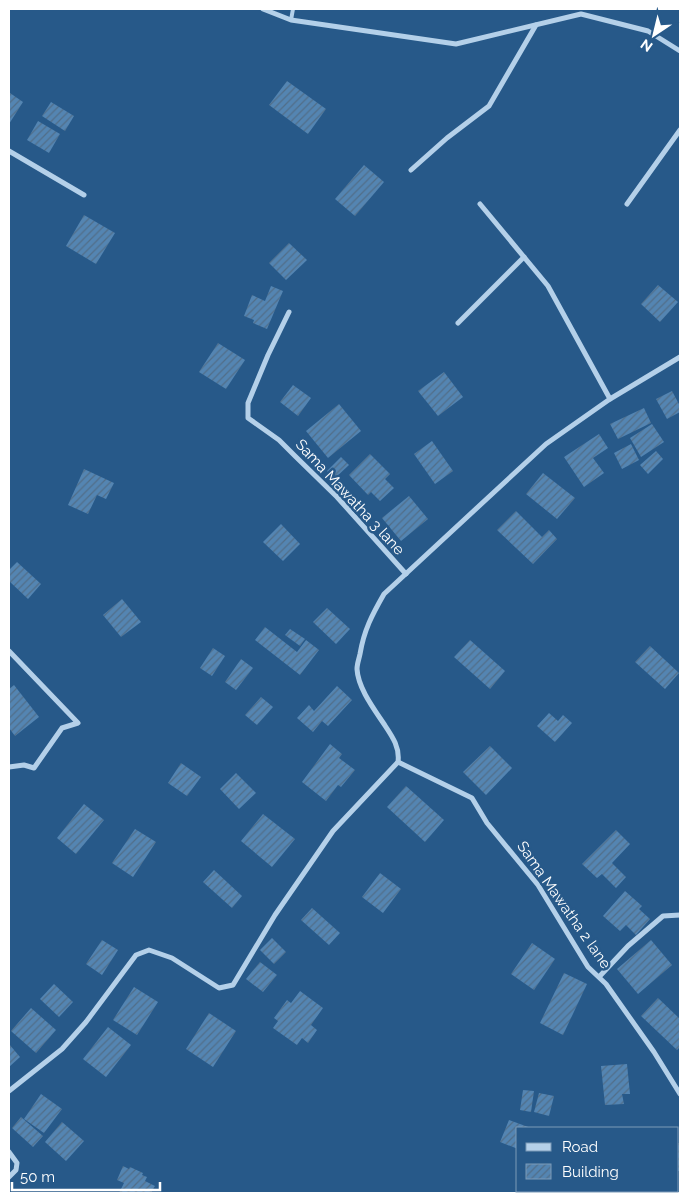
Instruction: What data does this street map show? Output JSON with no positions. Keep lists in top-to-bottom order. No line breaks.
{"streets":{"street":["Sama Mawatha 3 lane","Sama Mawatha 2 lane"]},"legend":["Road","Building"],"scale_bar":"50 m","north":"bottom left"}
